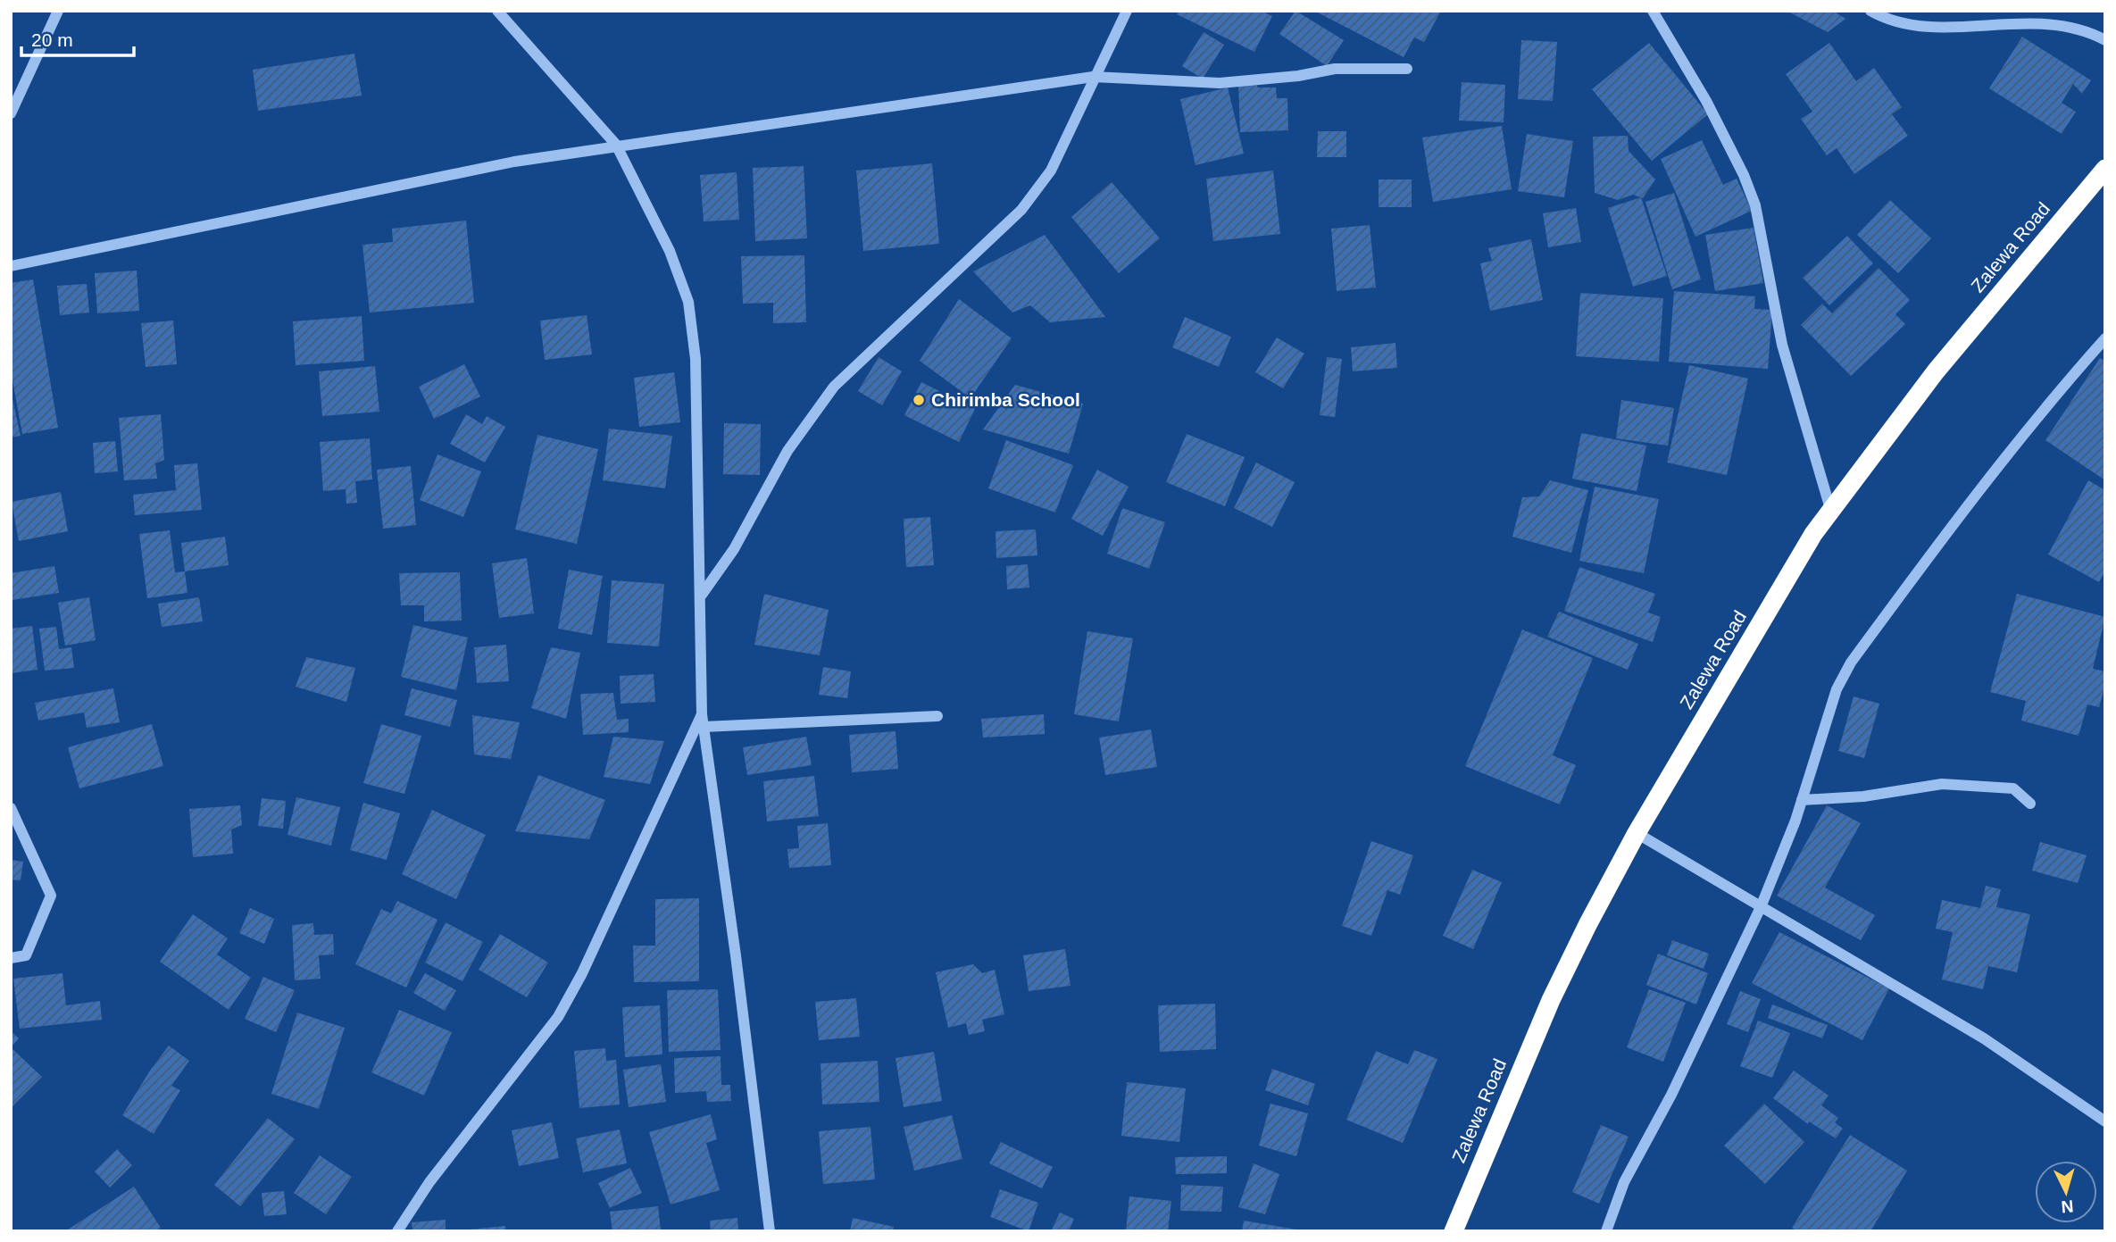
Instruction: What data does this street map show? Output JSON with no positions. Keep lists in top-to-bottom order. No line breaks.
{"streets":{"highway":["Zalewa Road"]},"places":["Chirimba School"],"scale_bar":"20 m","north":"bottom"}
